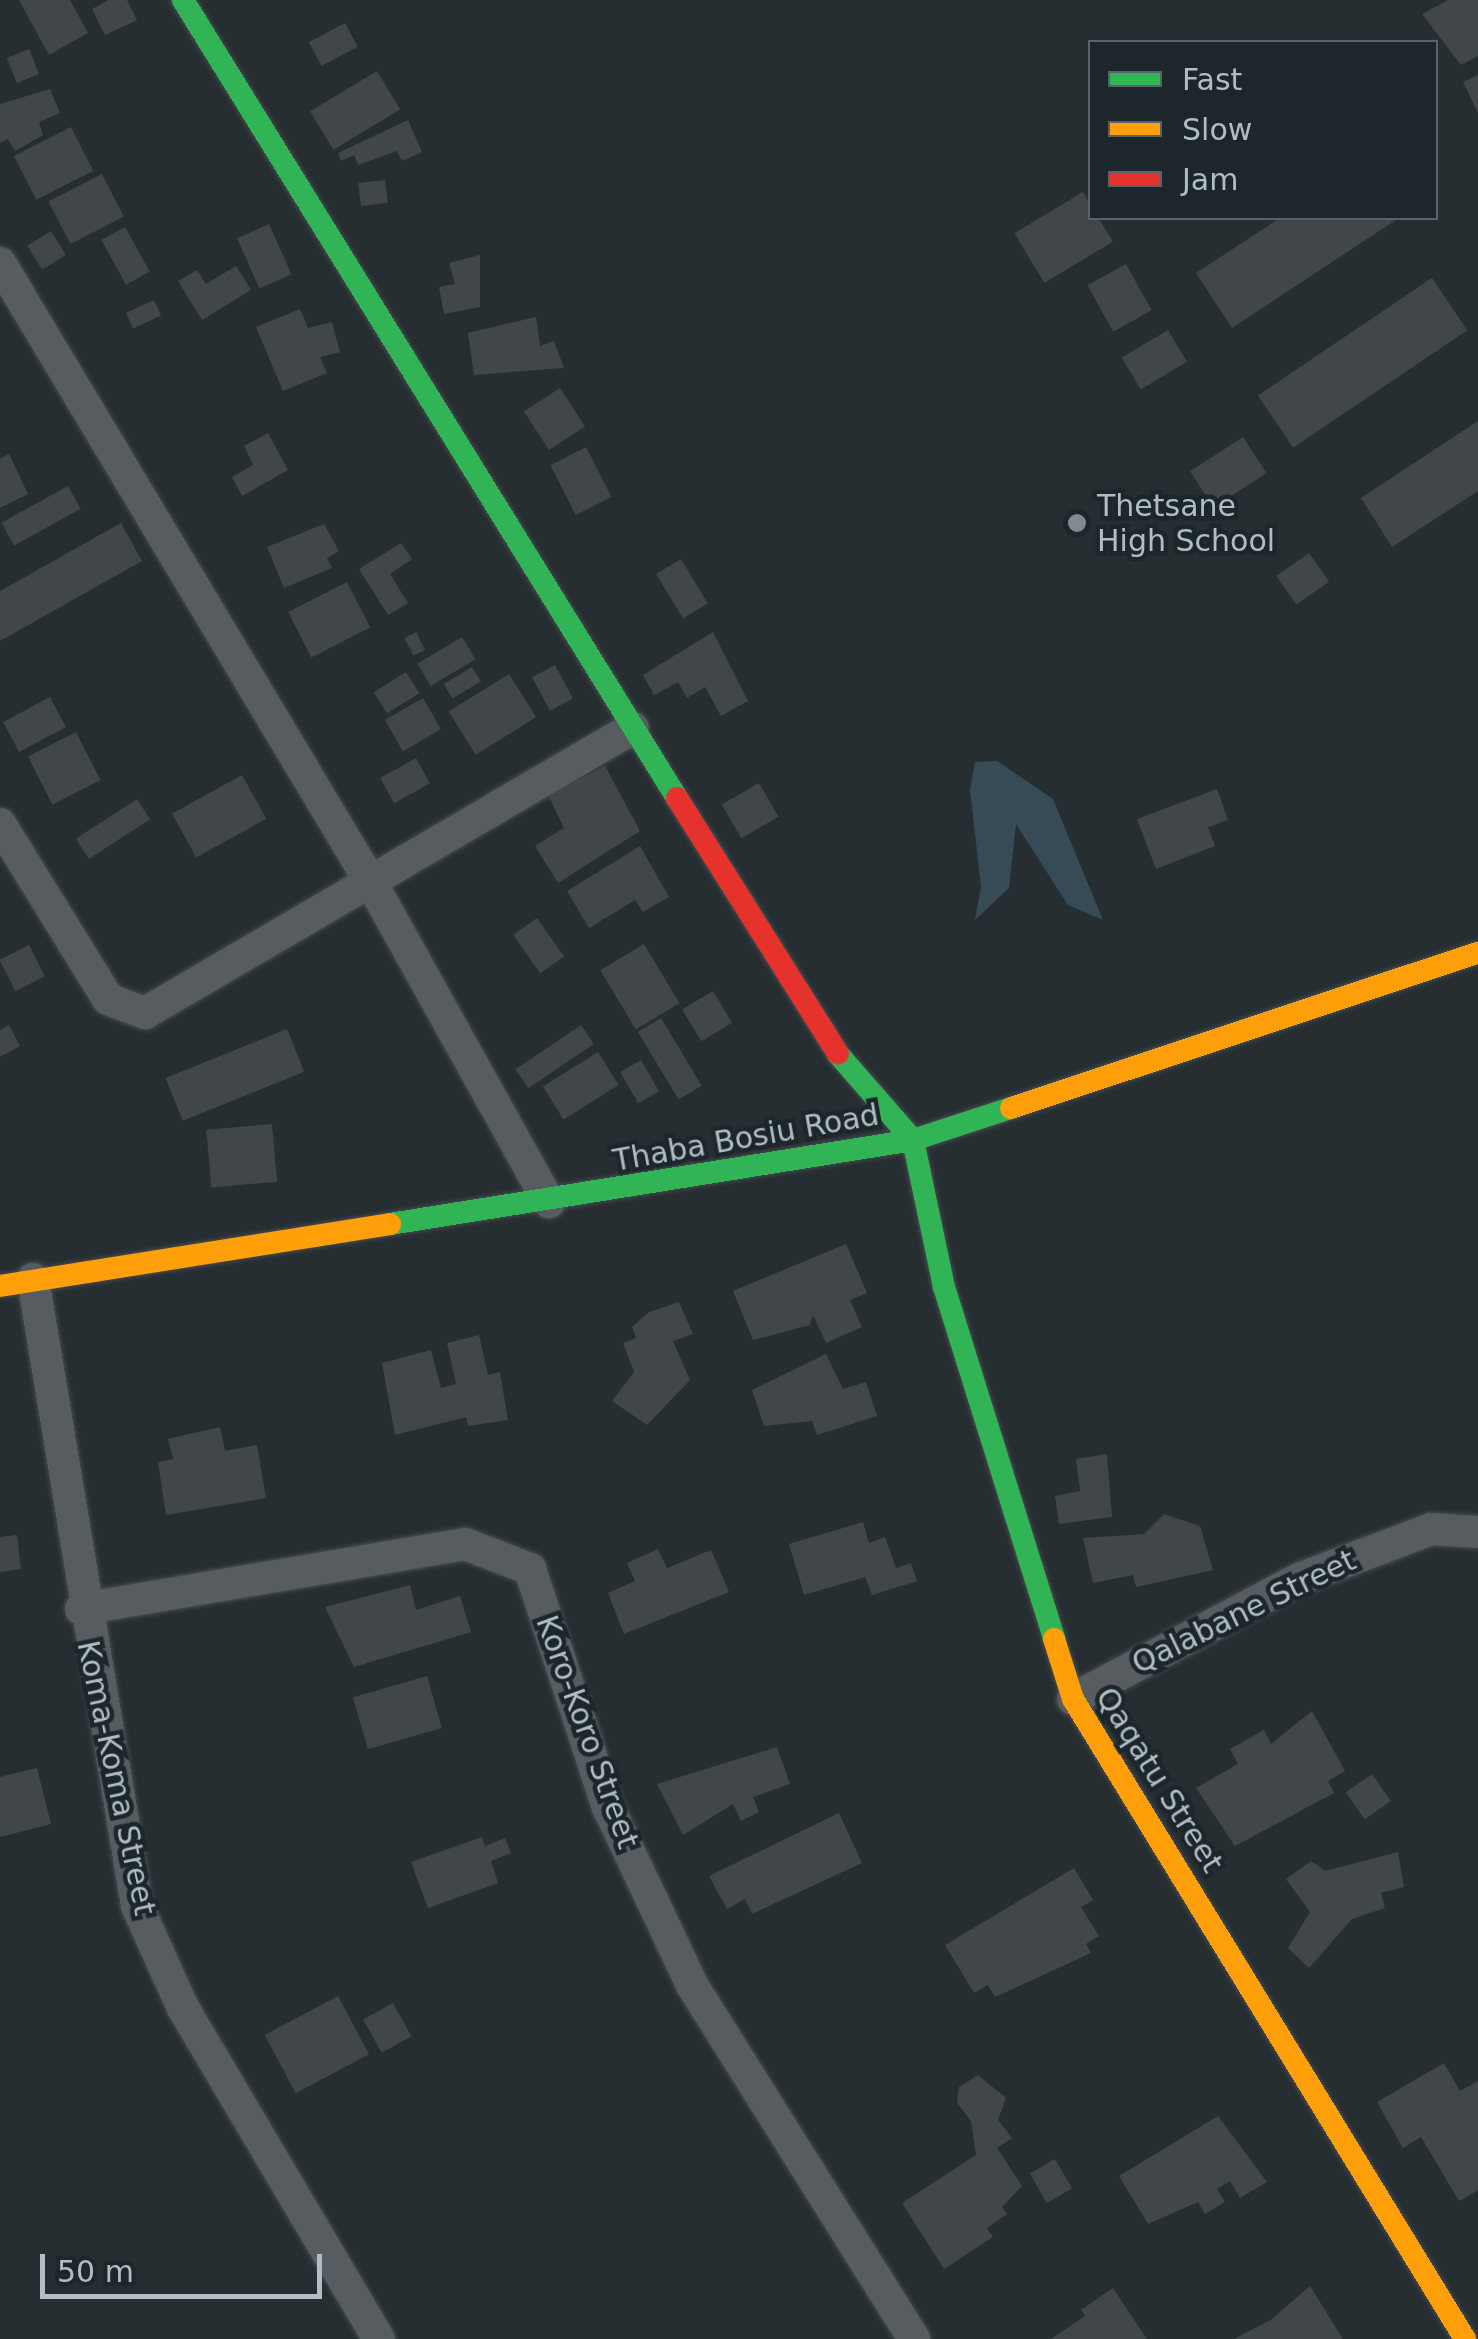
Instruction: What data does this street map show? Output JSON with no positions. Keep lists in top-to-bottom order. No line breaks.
{"streets":{"street":["Thaba Bosiu Road","Qalabane Street","Koro-Koro Street","Koma-Koma Street","Qaqatu Street"]},"crossings":[["Thaba Bosiu Road","Koma-Koma Street"],["Thaba Bosiu Road","Qaqatu Street"],["Qalabane Street","Qaqatu Street"],["Koro-Koro Street","Koma-Koma Street"]],"places":["Thetsane High School"],"legend":["Fast","Slow","Jam"],"scale_bar":"50 m"}
